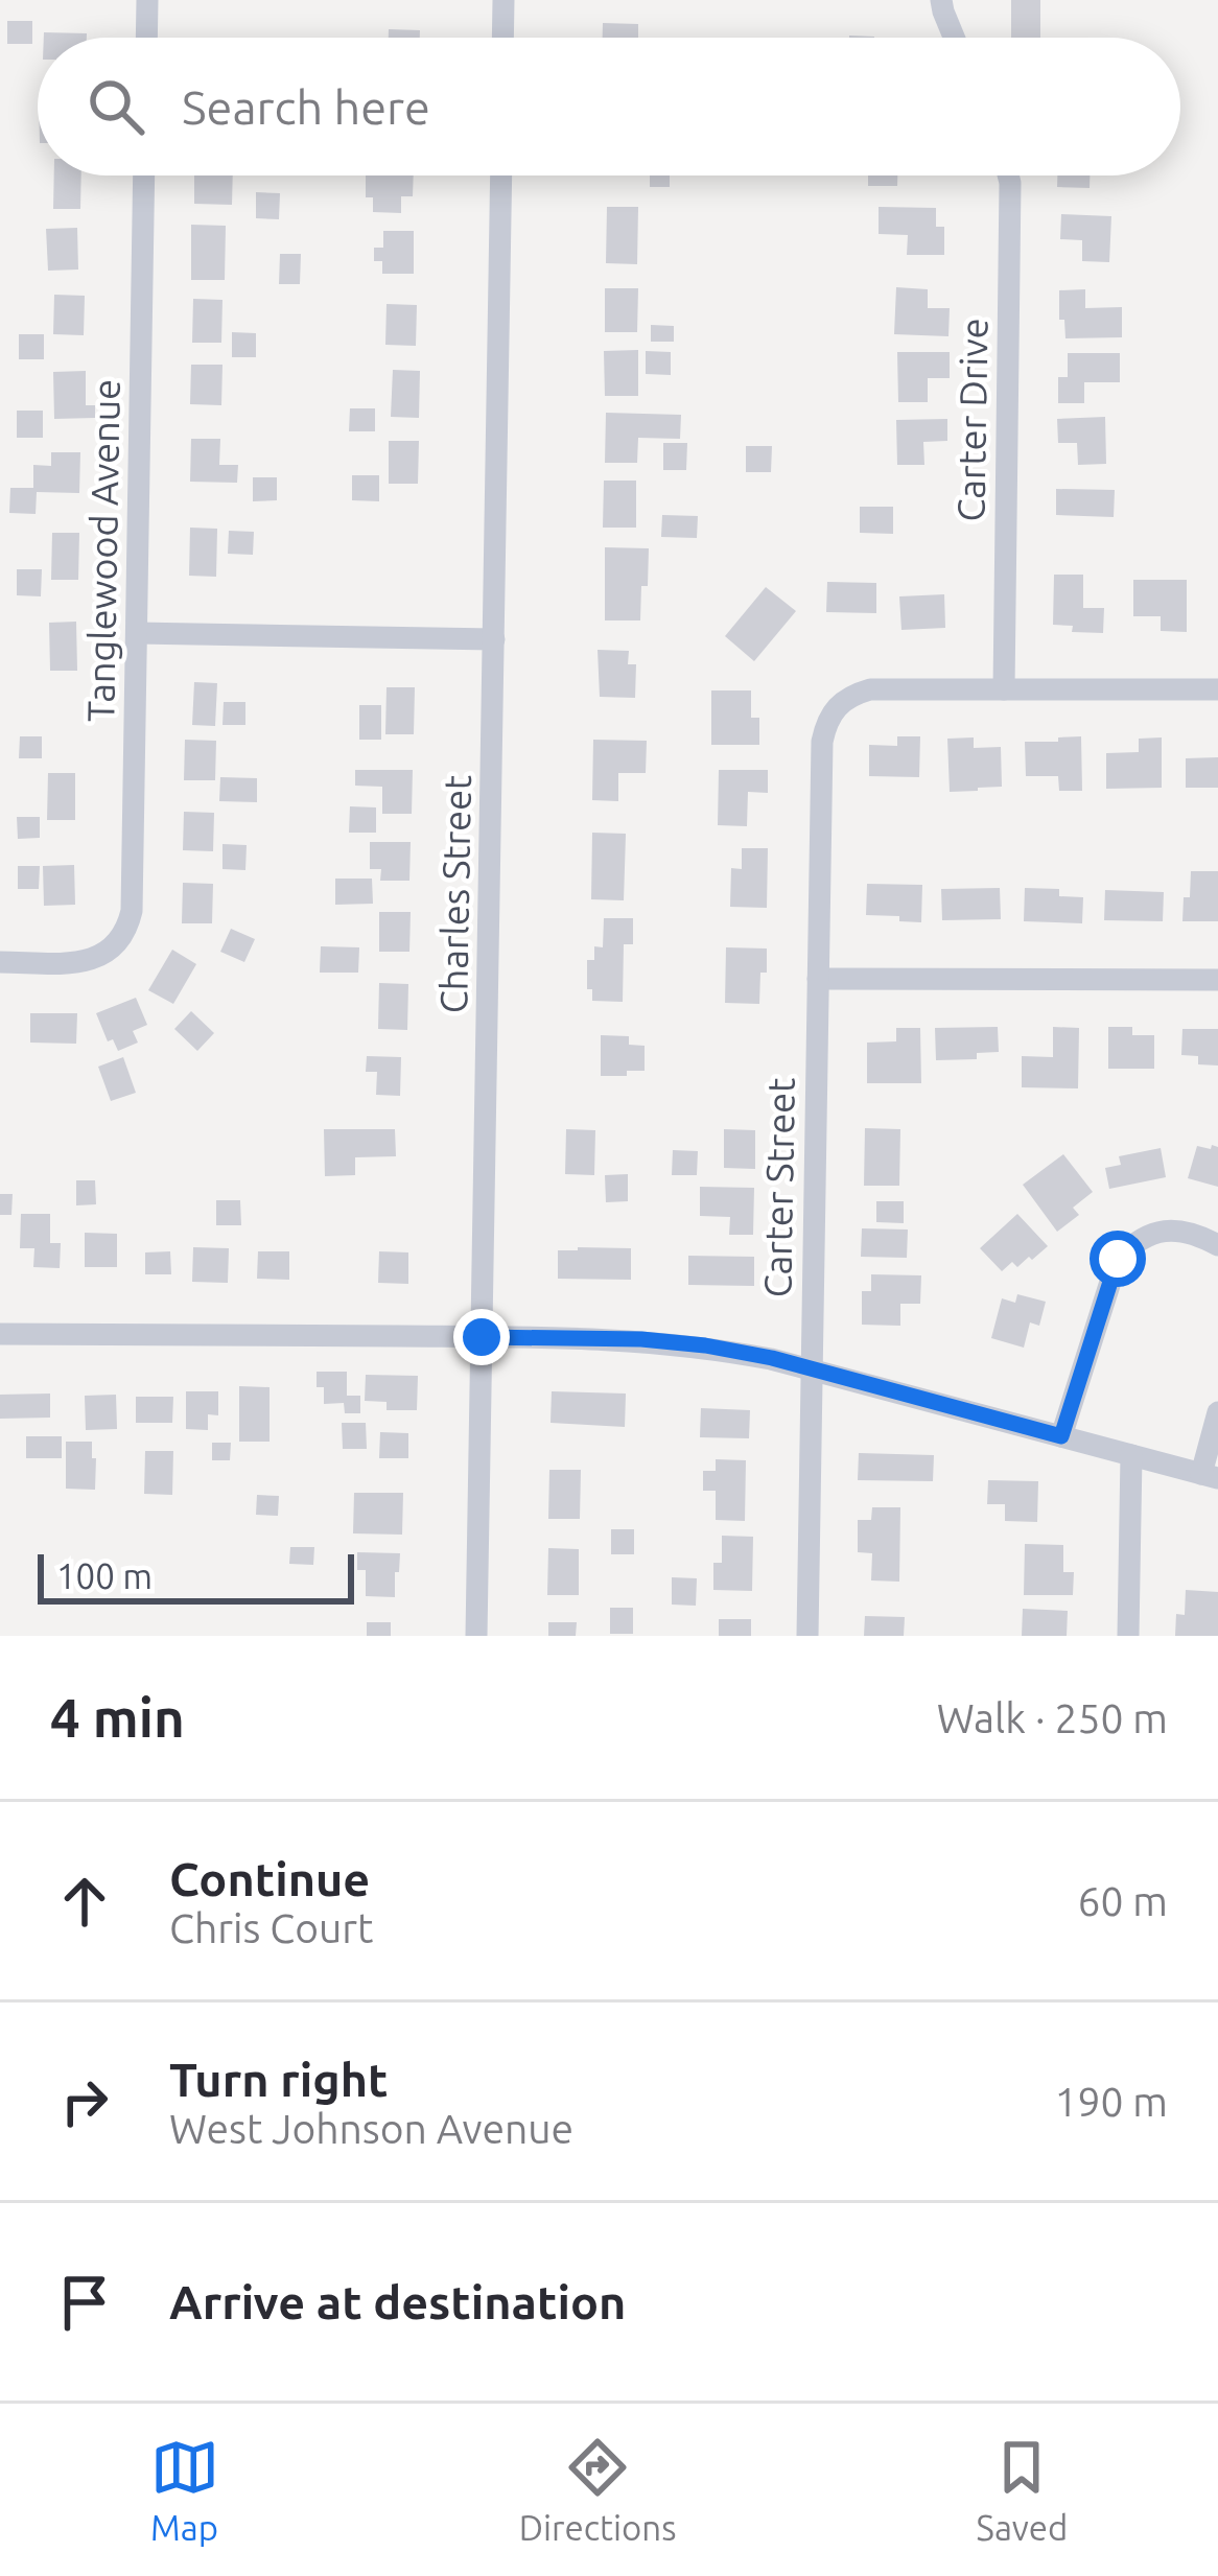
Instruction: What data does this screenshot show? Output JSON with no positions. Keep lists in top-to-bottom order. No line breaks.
{"streets":{"street":["Carter Drive","Tanglewood Avenue","Charles Street","Carter Street"]},"crossings":[["Carter Drive","Carter Street"]],"scale_bar":"100 m","page":{"search":"Search here","scale":"100 m","heading":["4 min","Walk · 250 m"],"list":[["Continue","Chris Court","60 m"],["Turn right","West Johnson Avenue","190 m"],"Arrive at destination"],"nav":["Map","Directions","Saved"]}}
